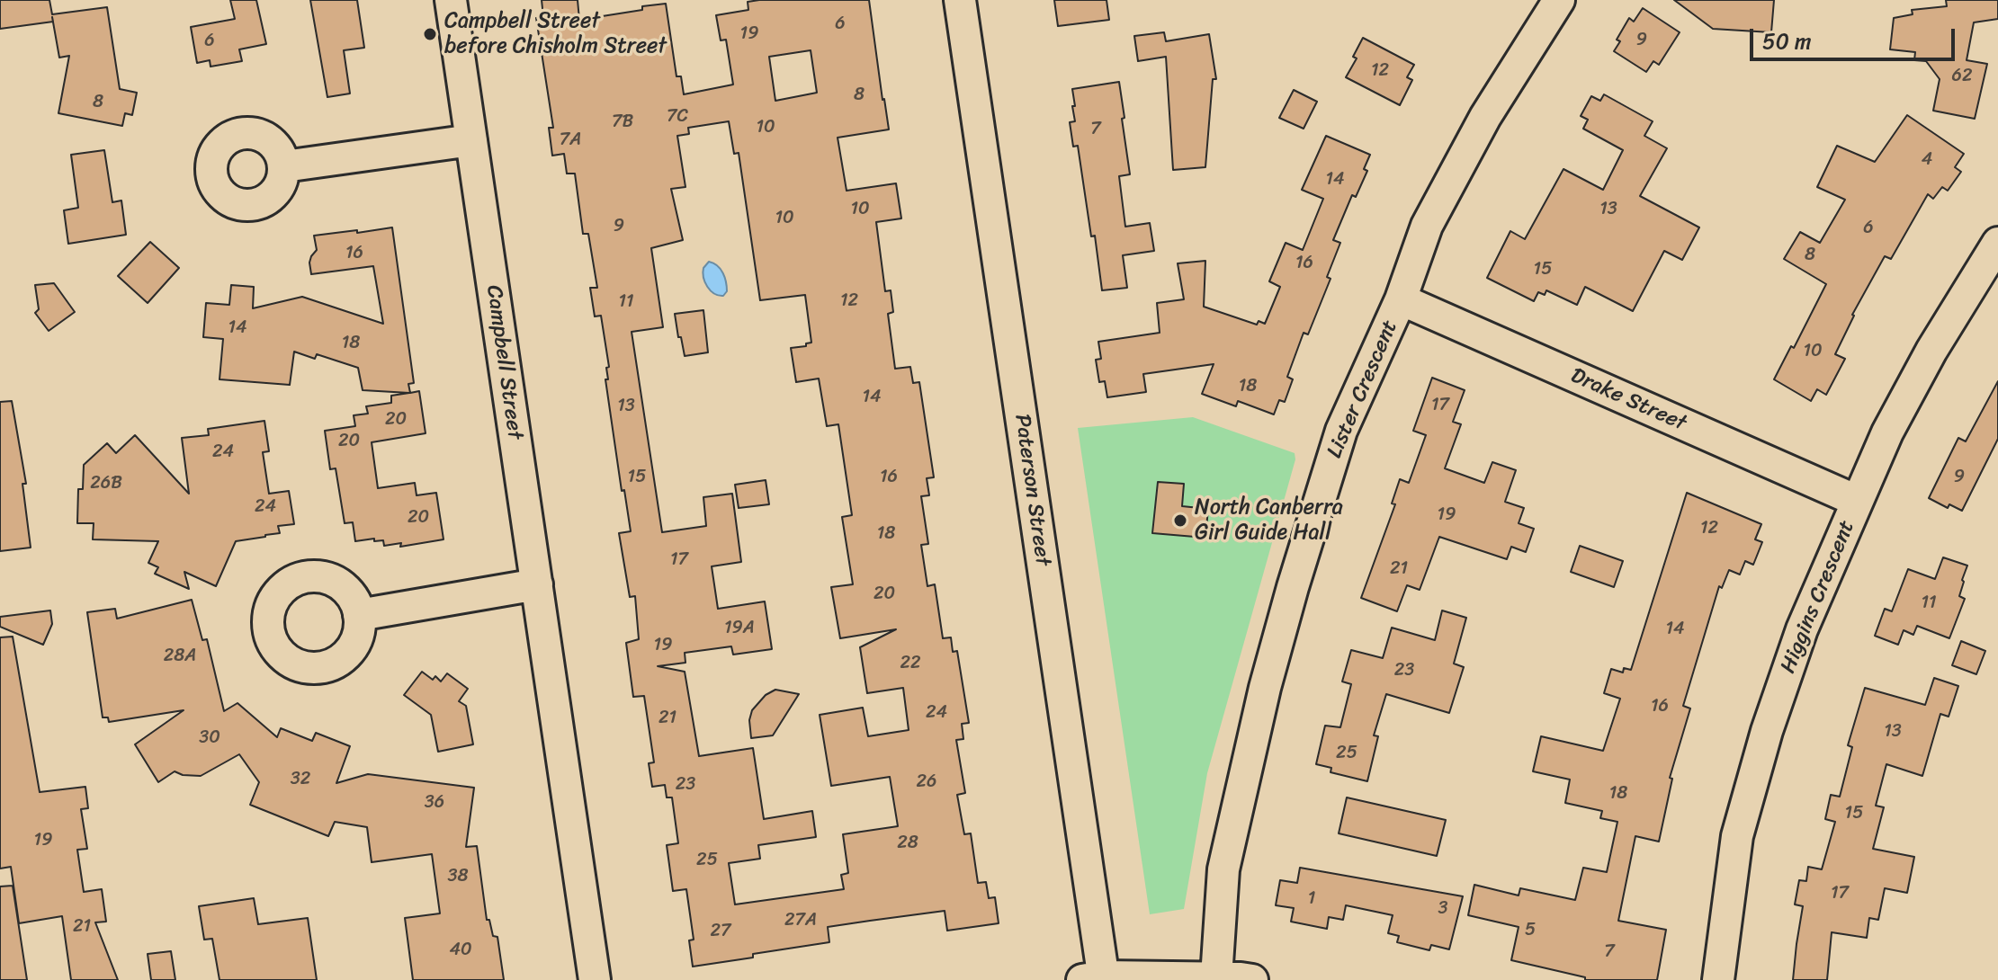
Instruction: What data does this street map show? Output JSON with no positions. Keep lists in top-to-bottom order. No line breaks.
{"streets":{"street":["Campbell Street","Lister Crescent","Drake Street","Paterson Street","Higgins Crescent"]},"crossings":[["Lister Crescent","Drake Street"],["Drake Street","Higgins Crescent"]],"places":["Campbell Street before Chisholm Street","North Canberra Girl Guide Hall"],"house_numbers":["6","19","9","6","12","62","8","8","7C","7B","10","7","7A","4","14","10","13","10","9","6","16","8","16","15","12","11","14","18","10","18","14","17","13","20","20","24","15","16","9","26B","24","19","20","12","18","17","21","20","11","19A","14","19","28A","22","23","16","24","21","13","30","25","32","26","23","18","36","15","19","28","25","38","17","1","3","27A","21","5","27","40","7"],"scale_bar":"50 m"}
